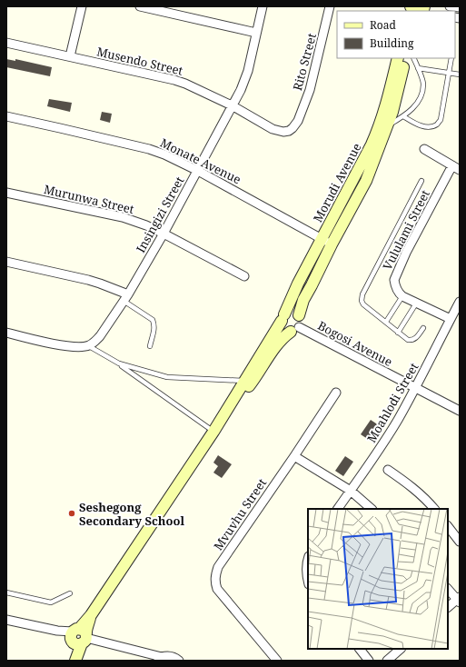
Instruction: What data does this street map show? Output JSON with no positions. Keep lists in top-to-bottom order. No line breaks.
{"streets":{"street":["Musendo Street","Rito Street","Monate Avenue","Morudi Avenue","Murunwa Street","Insingizi Street","Vululami Street","Bogosi Avenue","Moahlodi Street","Mvuvhu Street"]},"crossings":[["Musendo Street","Rito Street"],["Musendo Street","Insingizi Street"],["Monate Avenue","Morudi Avenue"],["Monate Avenue","Insingizi Street"],["Morudi Avenue","Bogosi Avenue"],["Murunwa Street","Insingizi Street"],["Bogosi Avenue","Moahlodi Street"]],"places":["Seshegong Secondary School"],"legend":["Road","Building"]}
